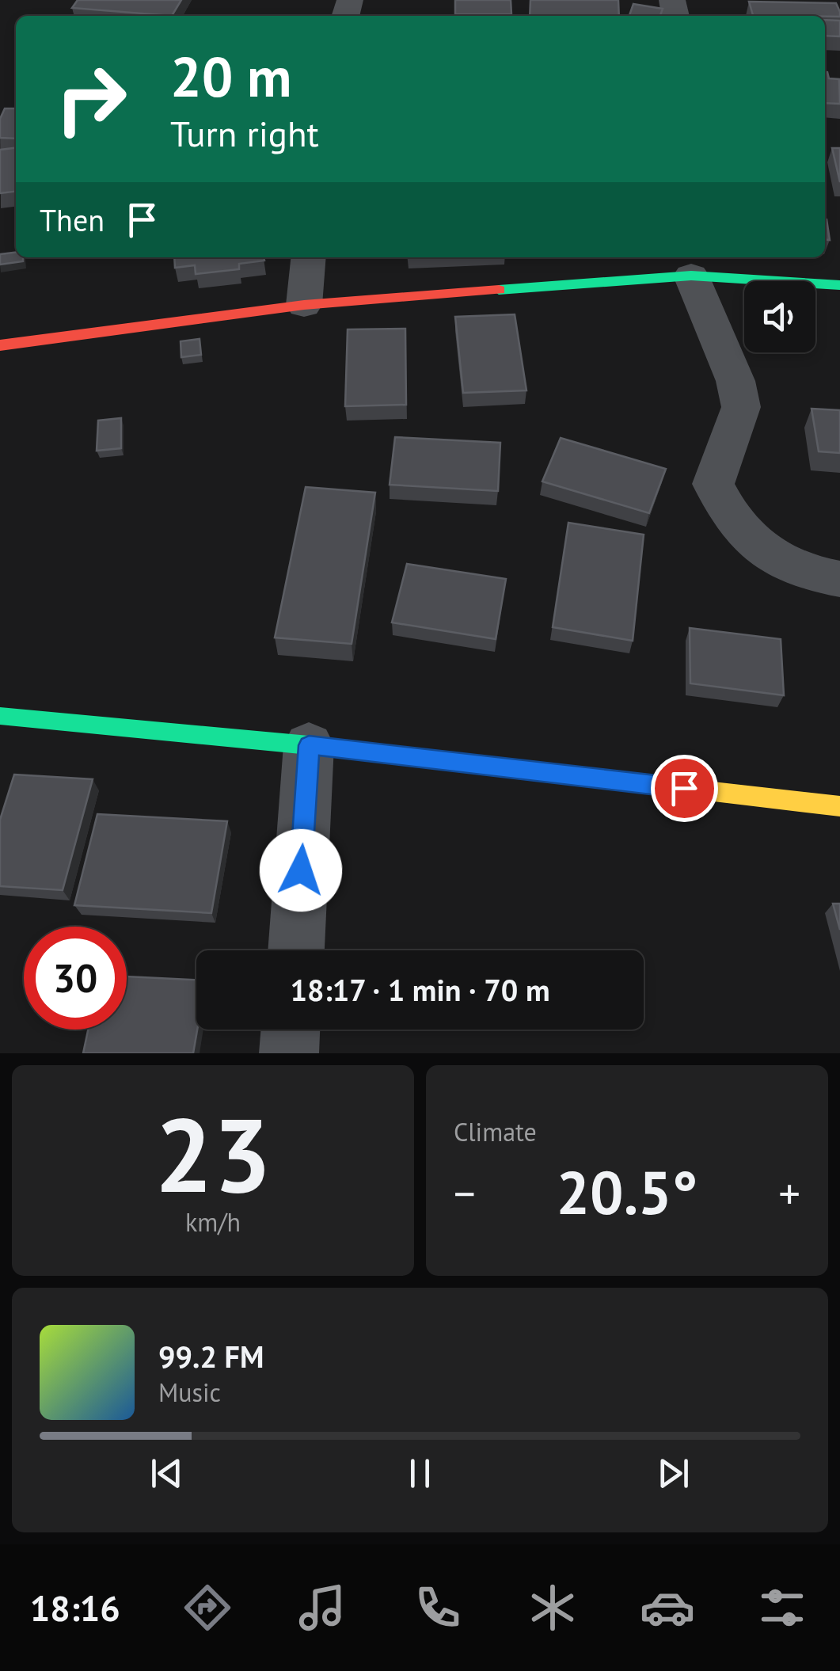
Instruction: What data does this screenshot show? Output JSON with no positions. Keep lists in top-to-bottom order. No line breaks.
{"page":{"turn":["20 m","Turn right"],"then":"Then","limit":"30","trip":"18:17 · 1 min · 70 m","tile":[["23","km/h"],"Climate"],"heat":["−","20.5°","+"],"song":["99.2 FM","Music"],"tabs":"18:16"}}
